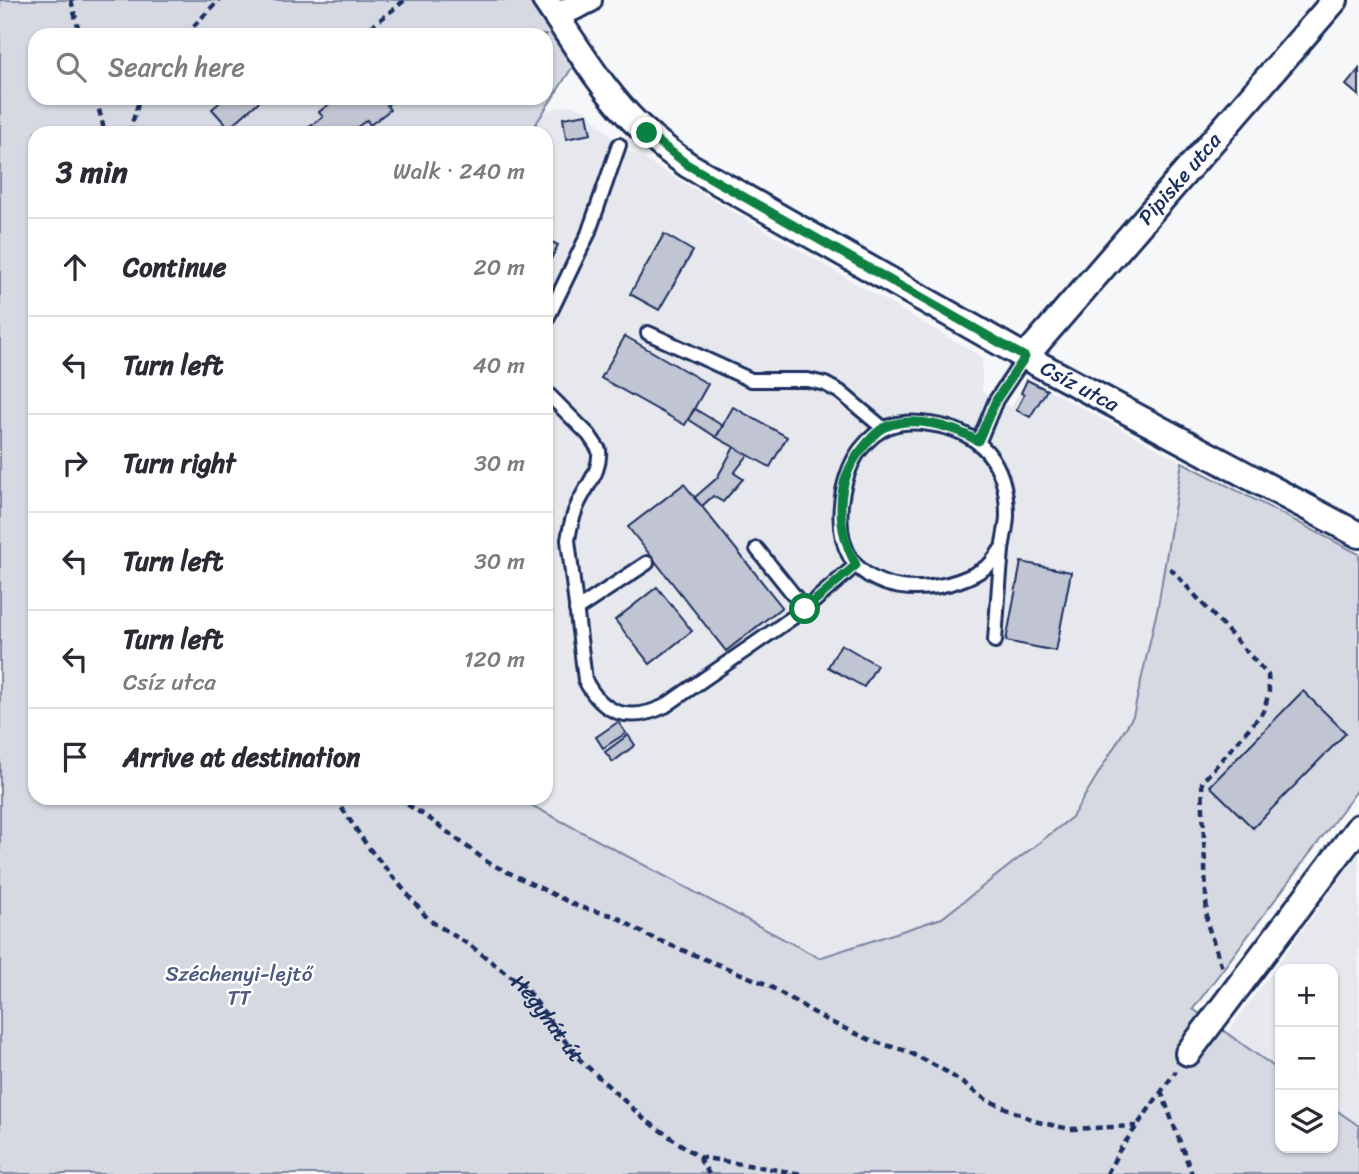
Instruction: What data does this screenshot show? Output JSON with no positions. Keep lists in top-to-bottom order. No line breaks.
{"streets":{"street":["Pipiske utca","Csíz utca"],"path":["Hegyhát út"]},"crossings":[["Pipiske utca","Csíz utca"]],"parks":["Széchenyi-lejtő TT"],"page":{"search":"Search here","heading":["3 min","Walk · 240 m"],"list":[["Continue","20 m"],["Turn left","40 m"],["Turn right","30 m"],["Turn left","30 m"],["Turn left","Csíz utca","120 m"],"Arrive at destination"],"map_buttons":["+","−"]}}
